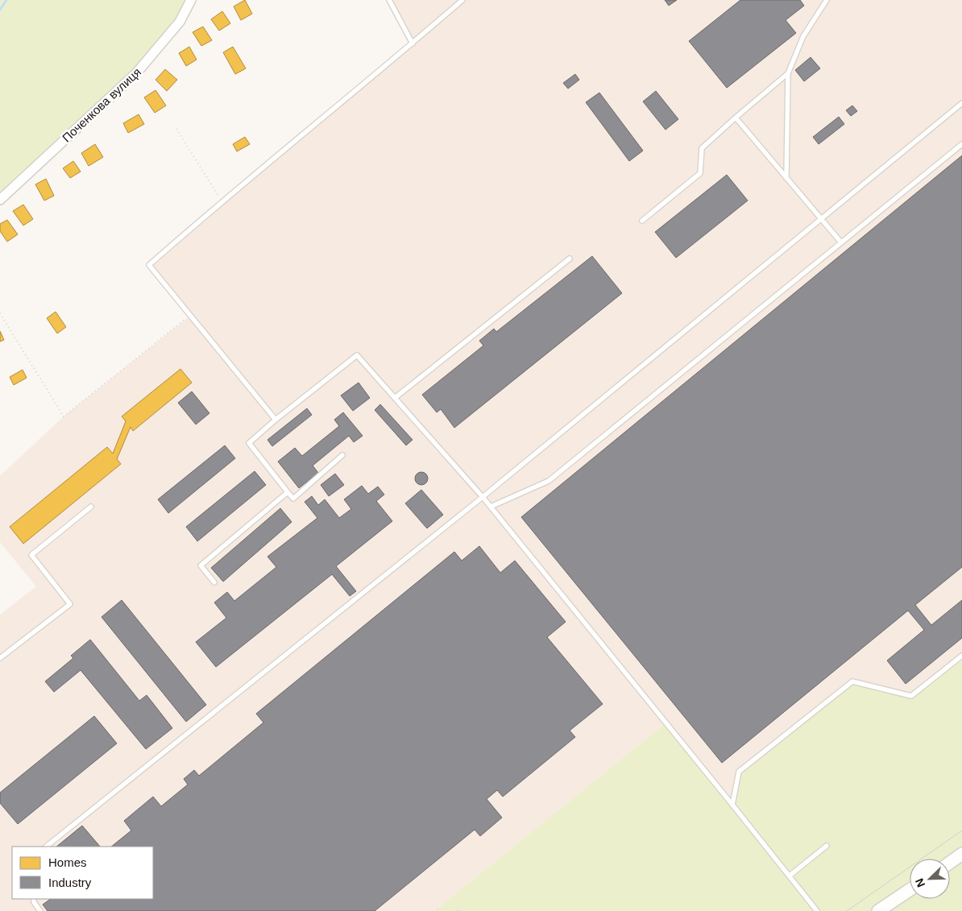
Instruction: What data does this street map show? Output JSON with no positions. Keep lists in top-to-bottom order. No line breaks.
{"streets":{"street":["Поченкова вулиця"]},"legend":["Homes","Industry"],"north":"bottom left"}
